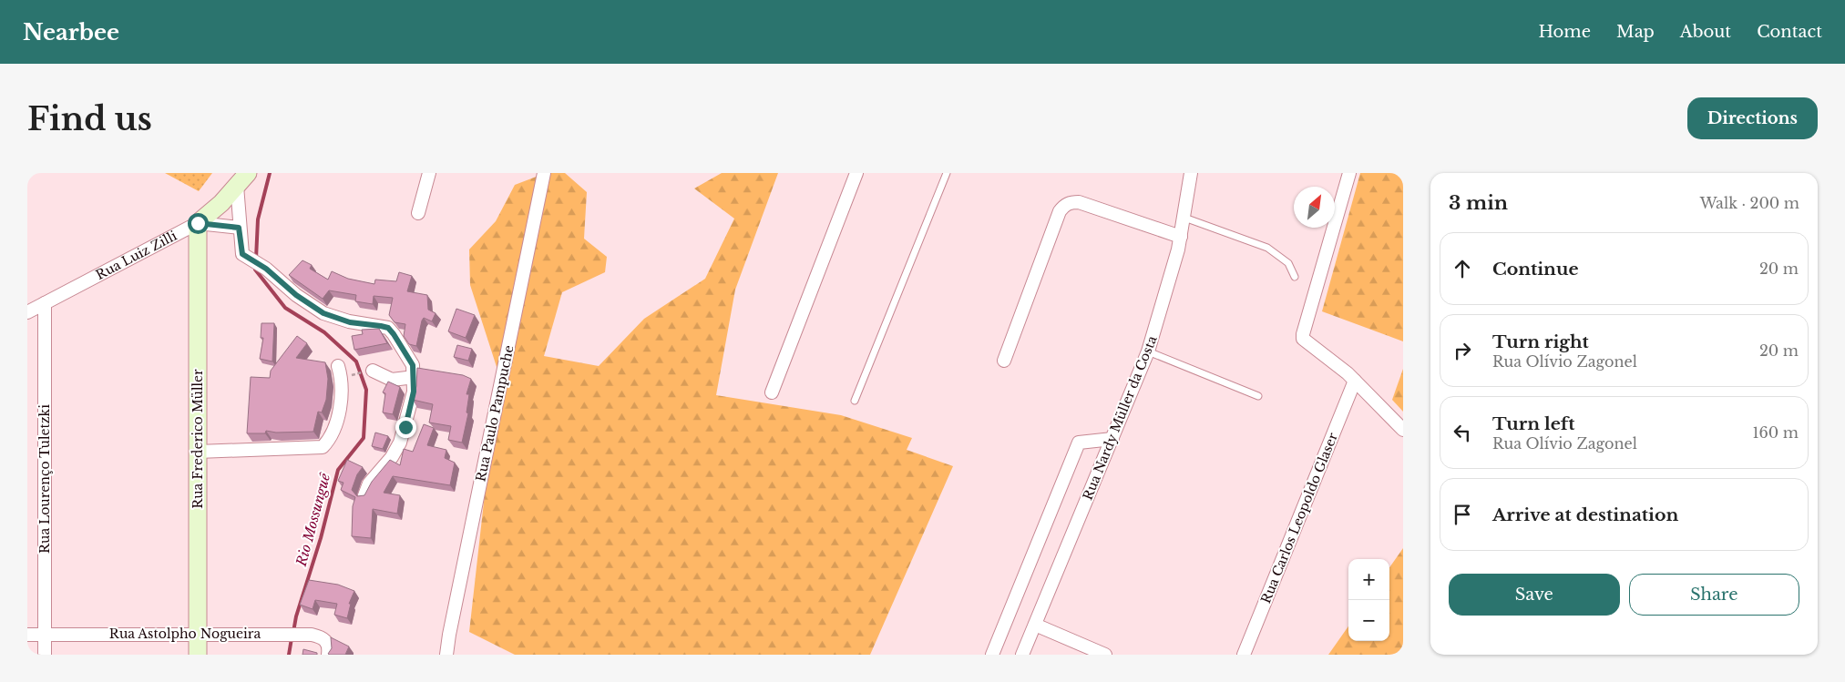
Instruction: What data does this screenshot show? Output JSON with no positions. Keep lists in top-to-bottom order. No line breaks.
{"streets":{"street":["Rua Luiz Zilli","Rua Paulo Pampuche","Rua Nardy Müller da Costa","Rua Frederico Müller","Rua Lourenço Tuletzki","Rua Carlos Leopoldo Glaser","Rua Astolpho Nogueira"]},"crossings":[["Rua Luiz Zilli","Rua Frederico Müller"],["Rua Luiz Zilli","Rua Lourenço Tuletzki"],["Rua Frederico Müller","Rua Astolpho Nogueira"],["Rua Lourenço Tuletzki","Rua Astolpho Nogueira"]],"water":["Rio Mossunguê"],"north":"top right","page":{"header":"Nearbee","nav":["Home","Map","About","Contact"],"buttons":["Directions",["Save","Share"]],"title":"Find us","heading":["3 min","Walk · 200 m"],"list":[["Continue","20 m"],["Turn right","Rua Olívio Zagonel","20 m"],["Turn left","Rua Olívio Zagonel","160 m"],"Arrive at destination"],"map_buttons":["+","−"]}}
